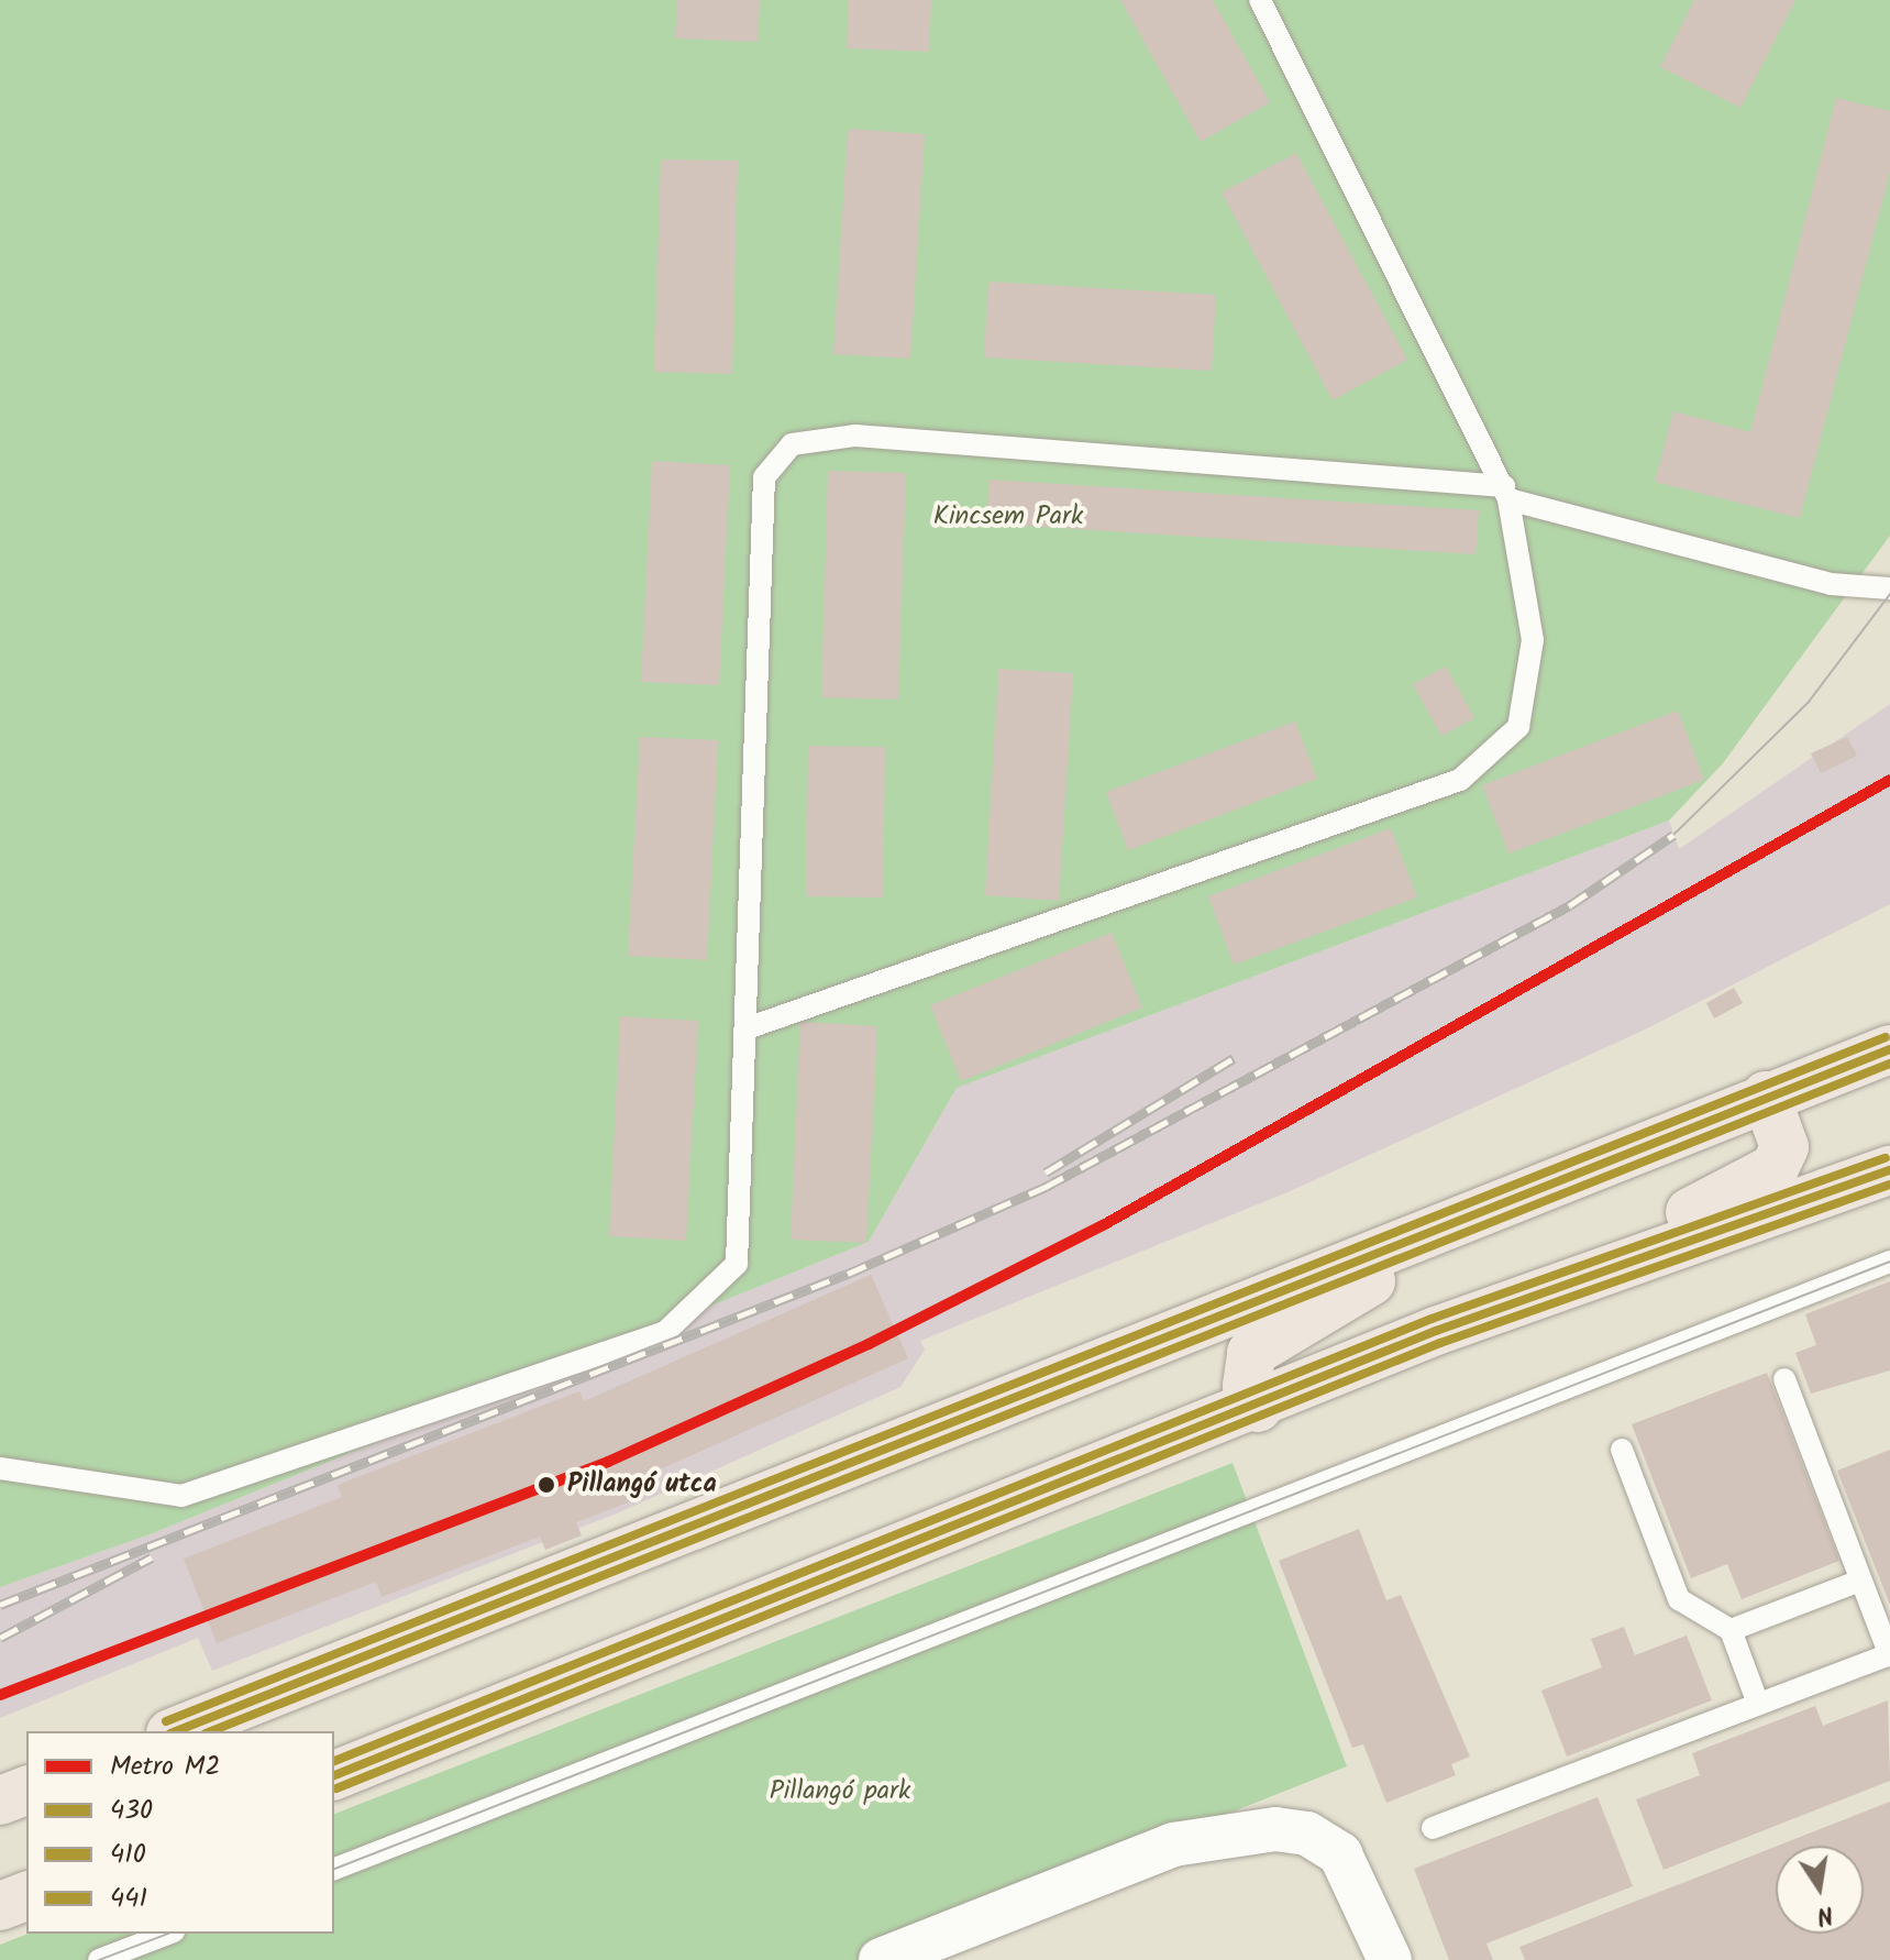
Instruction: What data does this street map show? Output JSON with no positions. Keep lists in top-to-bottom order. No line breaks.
{"parks":["Kincsem Park","Pillangó park"],"places":["Pillangó utca"],"lines":["metro line M2","transit line 441","transit line 430","transit line 410"],"legend":["Metro M2","430","410","441"],"north":"bottom"}
